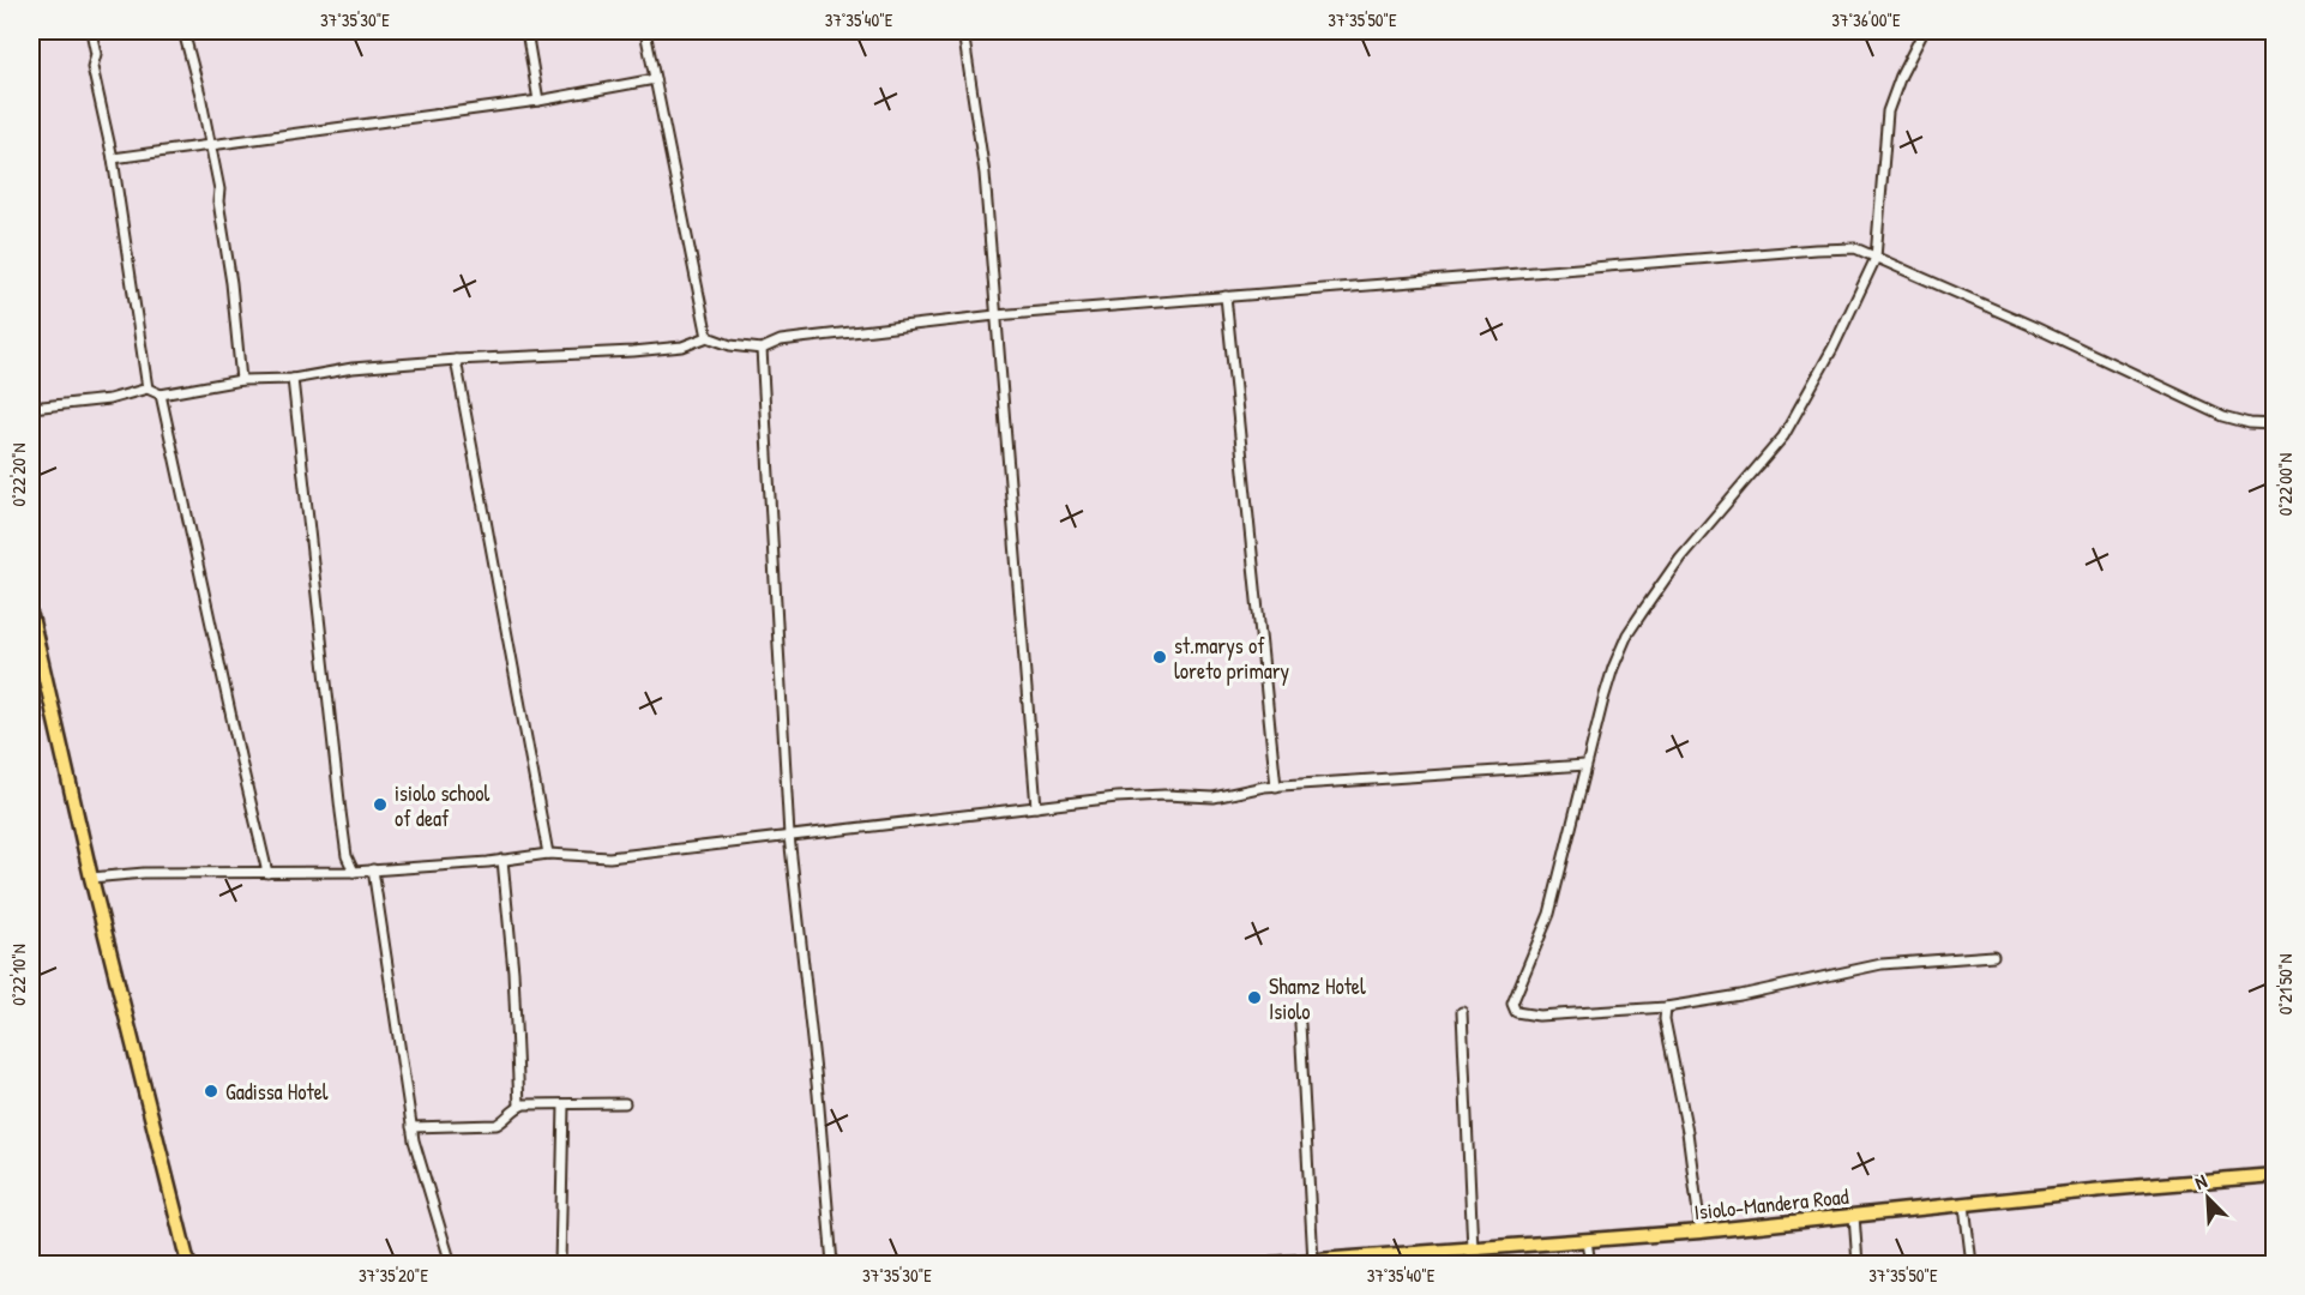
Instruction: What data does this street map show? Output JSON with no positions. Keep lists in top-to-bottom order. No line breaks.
{"streets":{"highway":["Isiolo-Mandera Road"]},"places":["st.marys of loreto primary","isiolo school of deaf","Shamz Hotel Isiolo","Gadissa Hotel"],"north":"top left","coordinates":["37°35'30\"E","37°35'40\"E","37°35'50\"E","37°36'00\"E","0°22'20\"N","0°22'00\"N","0°22'10\"N","0°21'50\"N","37°35'20\"E"]}
